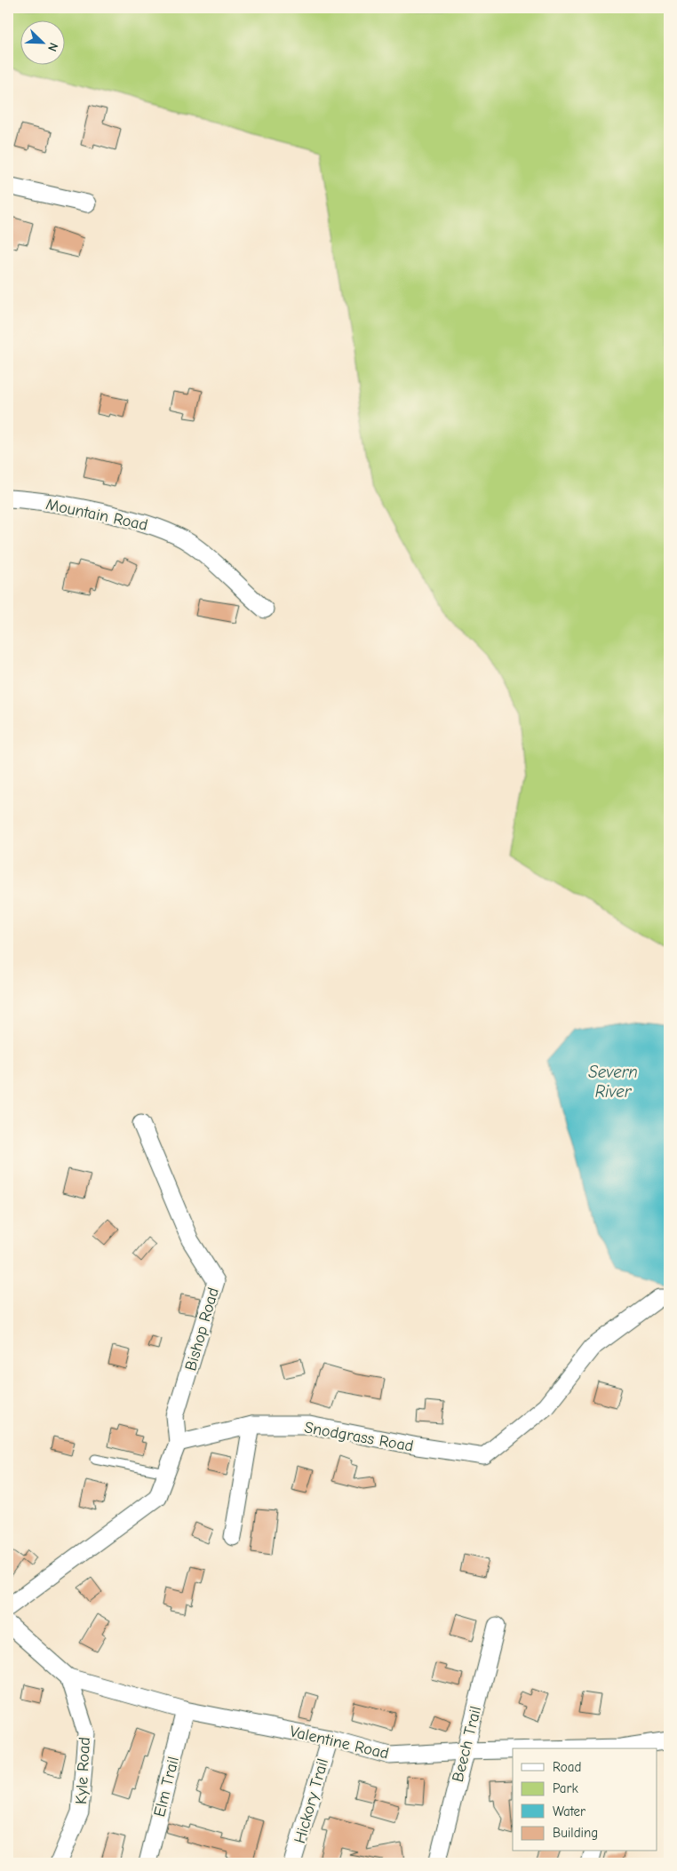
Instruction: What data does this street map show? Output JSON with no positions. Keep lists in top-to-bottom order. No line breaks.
{"streets":{"street":["Mountain Road","Bishop Road","Snodgrass Road","Valentine Road","Beech Trail","Kyle Road","Elm Trail","Hickory Trail"]},"crossings":[["Bishop Road","Snodgrass Road"],["Valentine Road","Beech Trail"],["Valentine Road","Kyle Road"],["Valentine Road","Elm Trail"],["Valentine Road","Hickory Trail"]],"water":["Severn River"],"legend":["Road","Park","Water","Building"],"north":"bottom right"}
